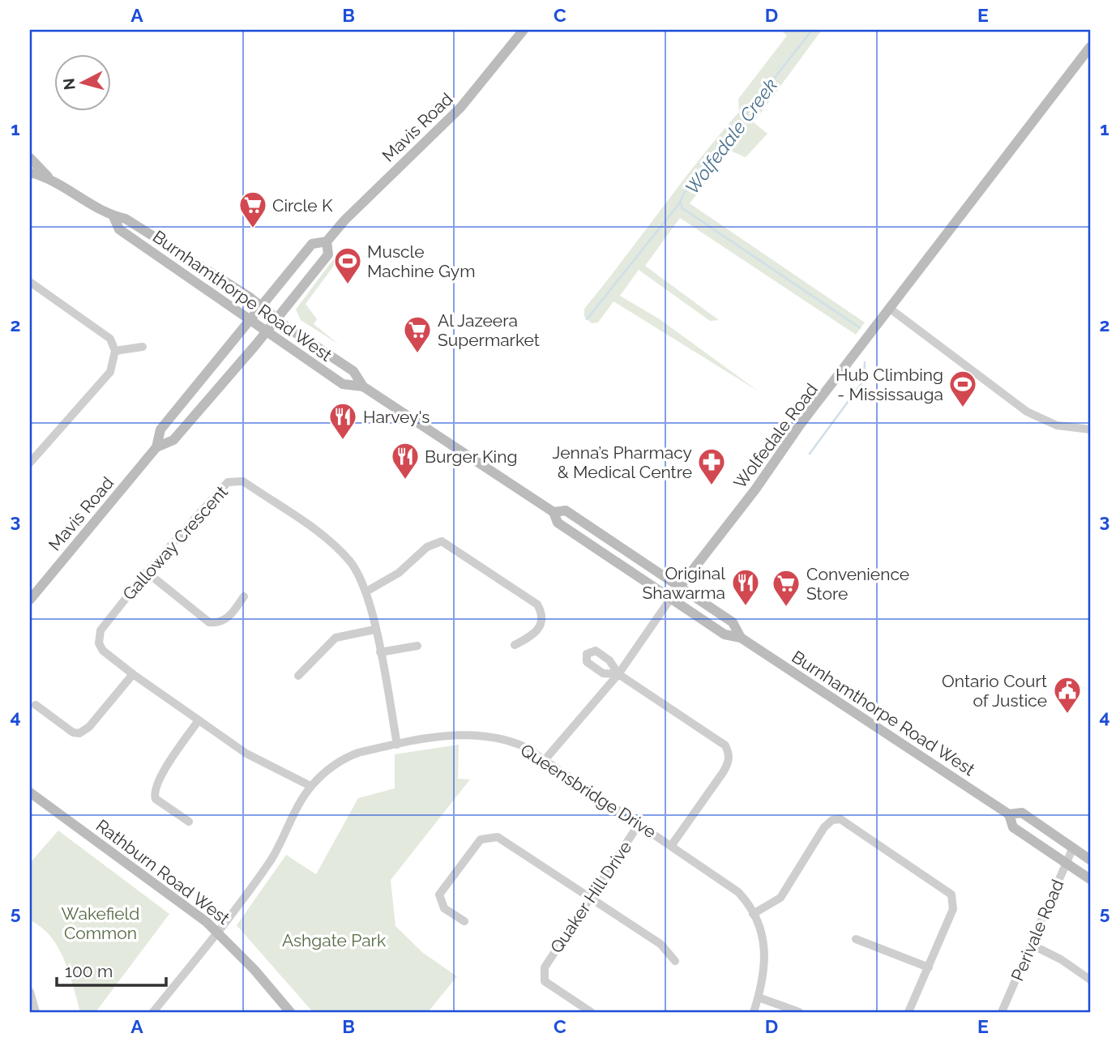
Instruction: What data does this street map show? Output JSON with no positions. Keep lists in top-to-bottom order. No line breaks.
{"streets":{"main road":["Mavis Road","Burnhamthorpe Road West","Wolfedale Road","Rathburn Road West"],"street":["Galloway Crescent","Queensbridge Drive","Quaker Hill Drive","Perivale Road"]},"crossings":[["Mavis Road","Burnhamthorpe Road West"],["Burnhamthorpe Road West","Wolfedale Road"],["Burnhamthorpe Road West","Perivale Road"],["Wolfedale Road","Queensbridge Drive"],["Galloway Crescent","Queensbridge Drive"],["Queensbridge Drive","Rathburn Road West"],["Queensbridge Drive","Quaker Hill Drive"]],"water":["Wolfedale Creek"],"parks":["Wakefield Common","Ashgate Park"],"places":{"supermarket":["Circle K","Al Jazeera Supermarket","Convenience Store"],"sports":["Muscle Machine Gym","Hub Climbing - Mississauga"],"restaurant":["Harvey's","Burger King","Original Shawarma"],"pharmacy":["Jenna’s Pharmacy & Medical Centre"],"public building":["Ontario Court of Justice"]},"scale_bar":"100 m","north":"left","grid":{"columns":["A","B","C","D","E"],"rows":["1","2","3","4","5"]}}
